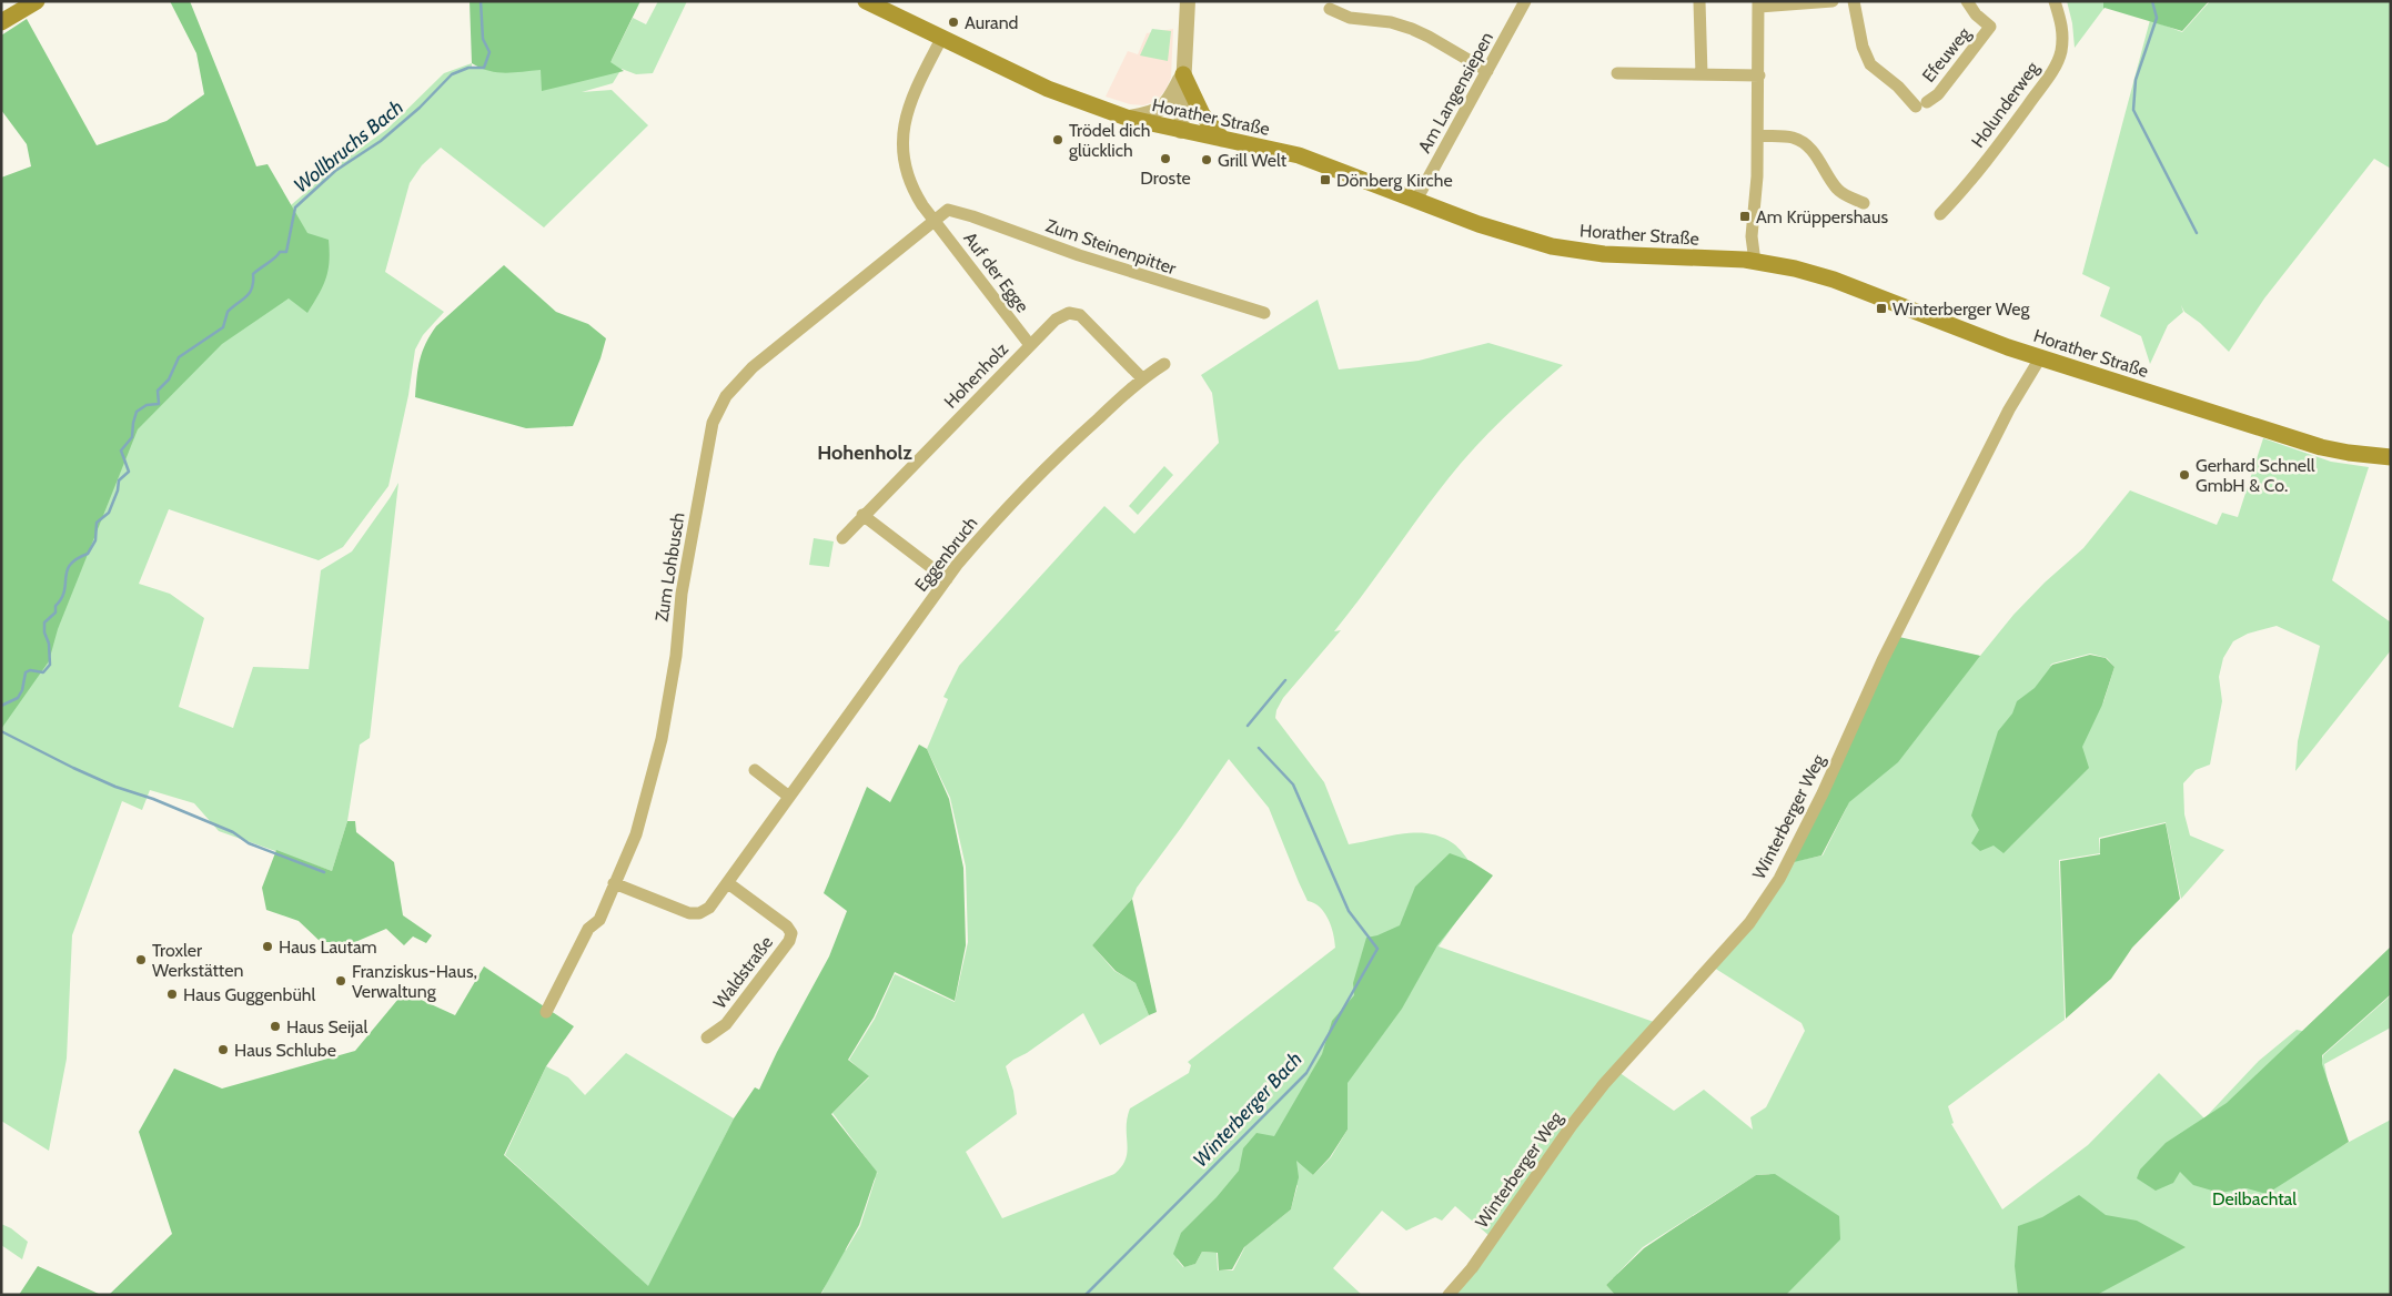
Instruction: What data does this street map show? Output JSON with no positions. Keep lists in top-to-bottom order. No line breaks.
{"streets":{"main road":["Horather Straße"],"street":["Efeuweg","Am Langensiepen","Holunderweg","Zum Steinenpitter","Auf der Egge","Hohenholz","Eggenbruch","Zum Lohbusch","Winterberger Weg","Waldstraße"]},"crossings":[["Am Langensiepen","Horather Straße"],["Horather Straße","Auf der Egge"],["Horather Straße","Winterberger Weg"],["Zum Steinenpitter","Zum Lohbusch"],["Auf der Egge","Hohenholz"],["Auf der Egge","Zum Lohbusch"],["Hohenholz","Eggenbruch"],["Eggenbruch","Zum Lohbusch"],["Eggenbruch","Waldstraße"]],"districts":["Hohenholz"],"water":["Wollbruchs Bach","Winterberger Bach"],"parks":["Deilbachtal"],"places":{"other":["Aurand","Trödel dich glücklich","Droste","Grill Welt","Gerhard Schnell GmbH & Co.","Haus Lautam","Troxler Werkstätten","Franziskus-Haus, Verwaltung","Haus Guggenbühl","Haus Seijal","Haus Schlube"],"transit":["Dönberg Kirche","Am Krüppershaus","Winterberger Weg"]}}
